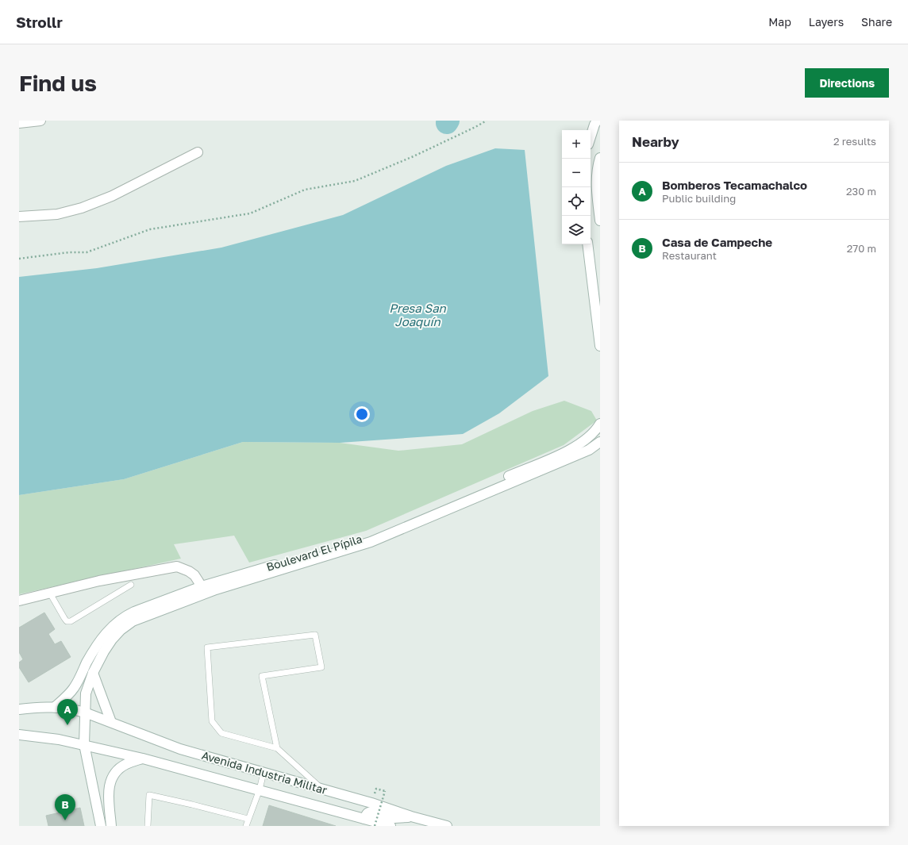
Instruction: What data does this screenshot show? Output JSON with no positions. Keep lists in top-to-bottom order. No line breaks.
{"streets":{"street":["Boulevard El Pípila","Avenida Industria Militar"]},"crossings":[["Boulevard El Pípila","Avenida Industria Militar"]],"water":["Presa San Joaquín"],"page":{"header":"Strollr","nav":["Map","Layers","Share"],"buttons":"Directions","title":"Find us","heading":["Nearby","2 results"],"map_buttons":["+","−"],"list":[{"mark":"A","name":"Bomberos Tecamachalco","note":"Public building","value":"230 m"},{"mark":"B","name":"Casa de Campeche","note":"Restaurant","value":"270 m"}],"pins":["A","B"]}}
